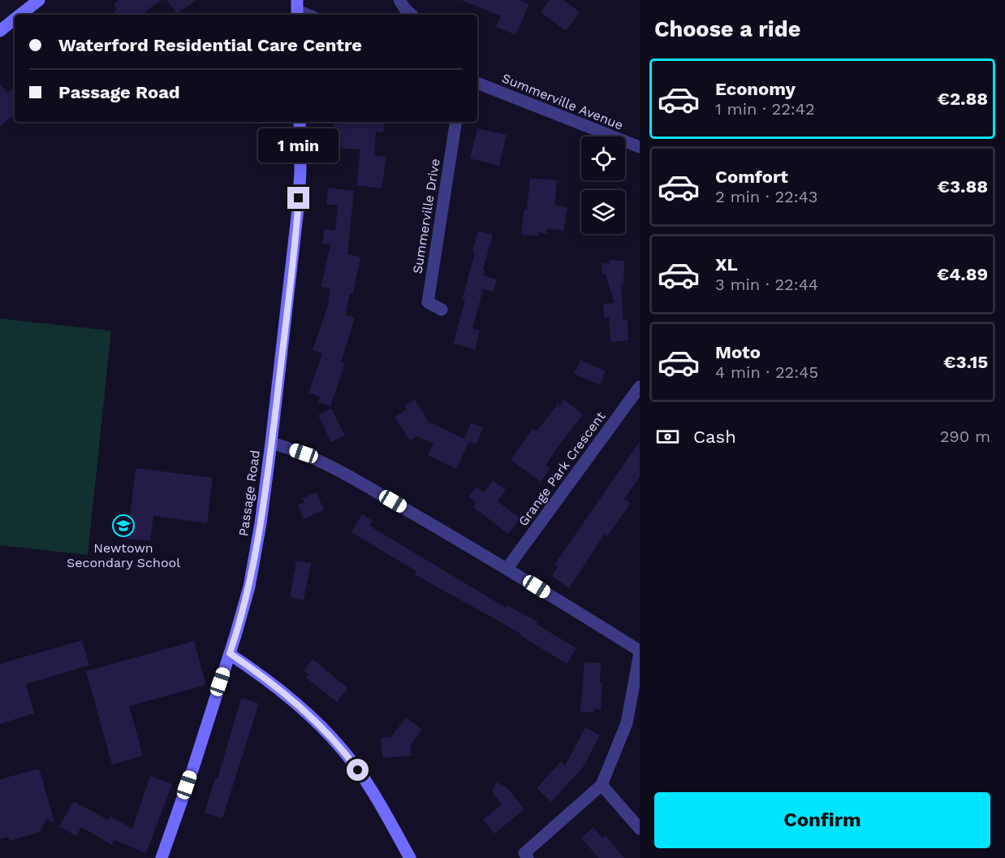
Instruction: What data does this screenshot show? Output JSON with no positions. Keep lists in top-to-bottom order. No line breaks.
{"streets":{"main road":["Passage Road"],"street":["Summerville Avenue","Summerville Drive","Grange Park Crescent"]},"places":{"school or university":["Newtown Secondary School"]},"page":{"heading":"Choose a ride","banner":["Waterford Residential Care Centre","Passage Road"],"list":[{"name":"Economy","note":"1 min · 22:42","value":"€2.88"},{"name":"Comfort","note":"2 min · 22:43","value":"€3.88"},{"name":"XL","note":"3 min · 22:44","value":"€4.89"},{"name":"Moto","note":"4 min · 22:45","value":"€3.15"}],"bubble":"1 min","pay":["Cash","290 m"],"buttons":"Confirm"}}
